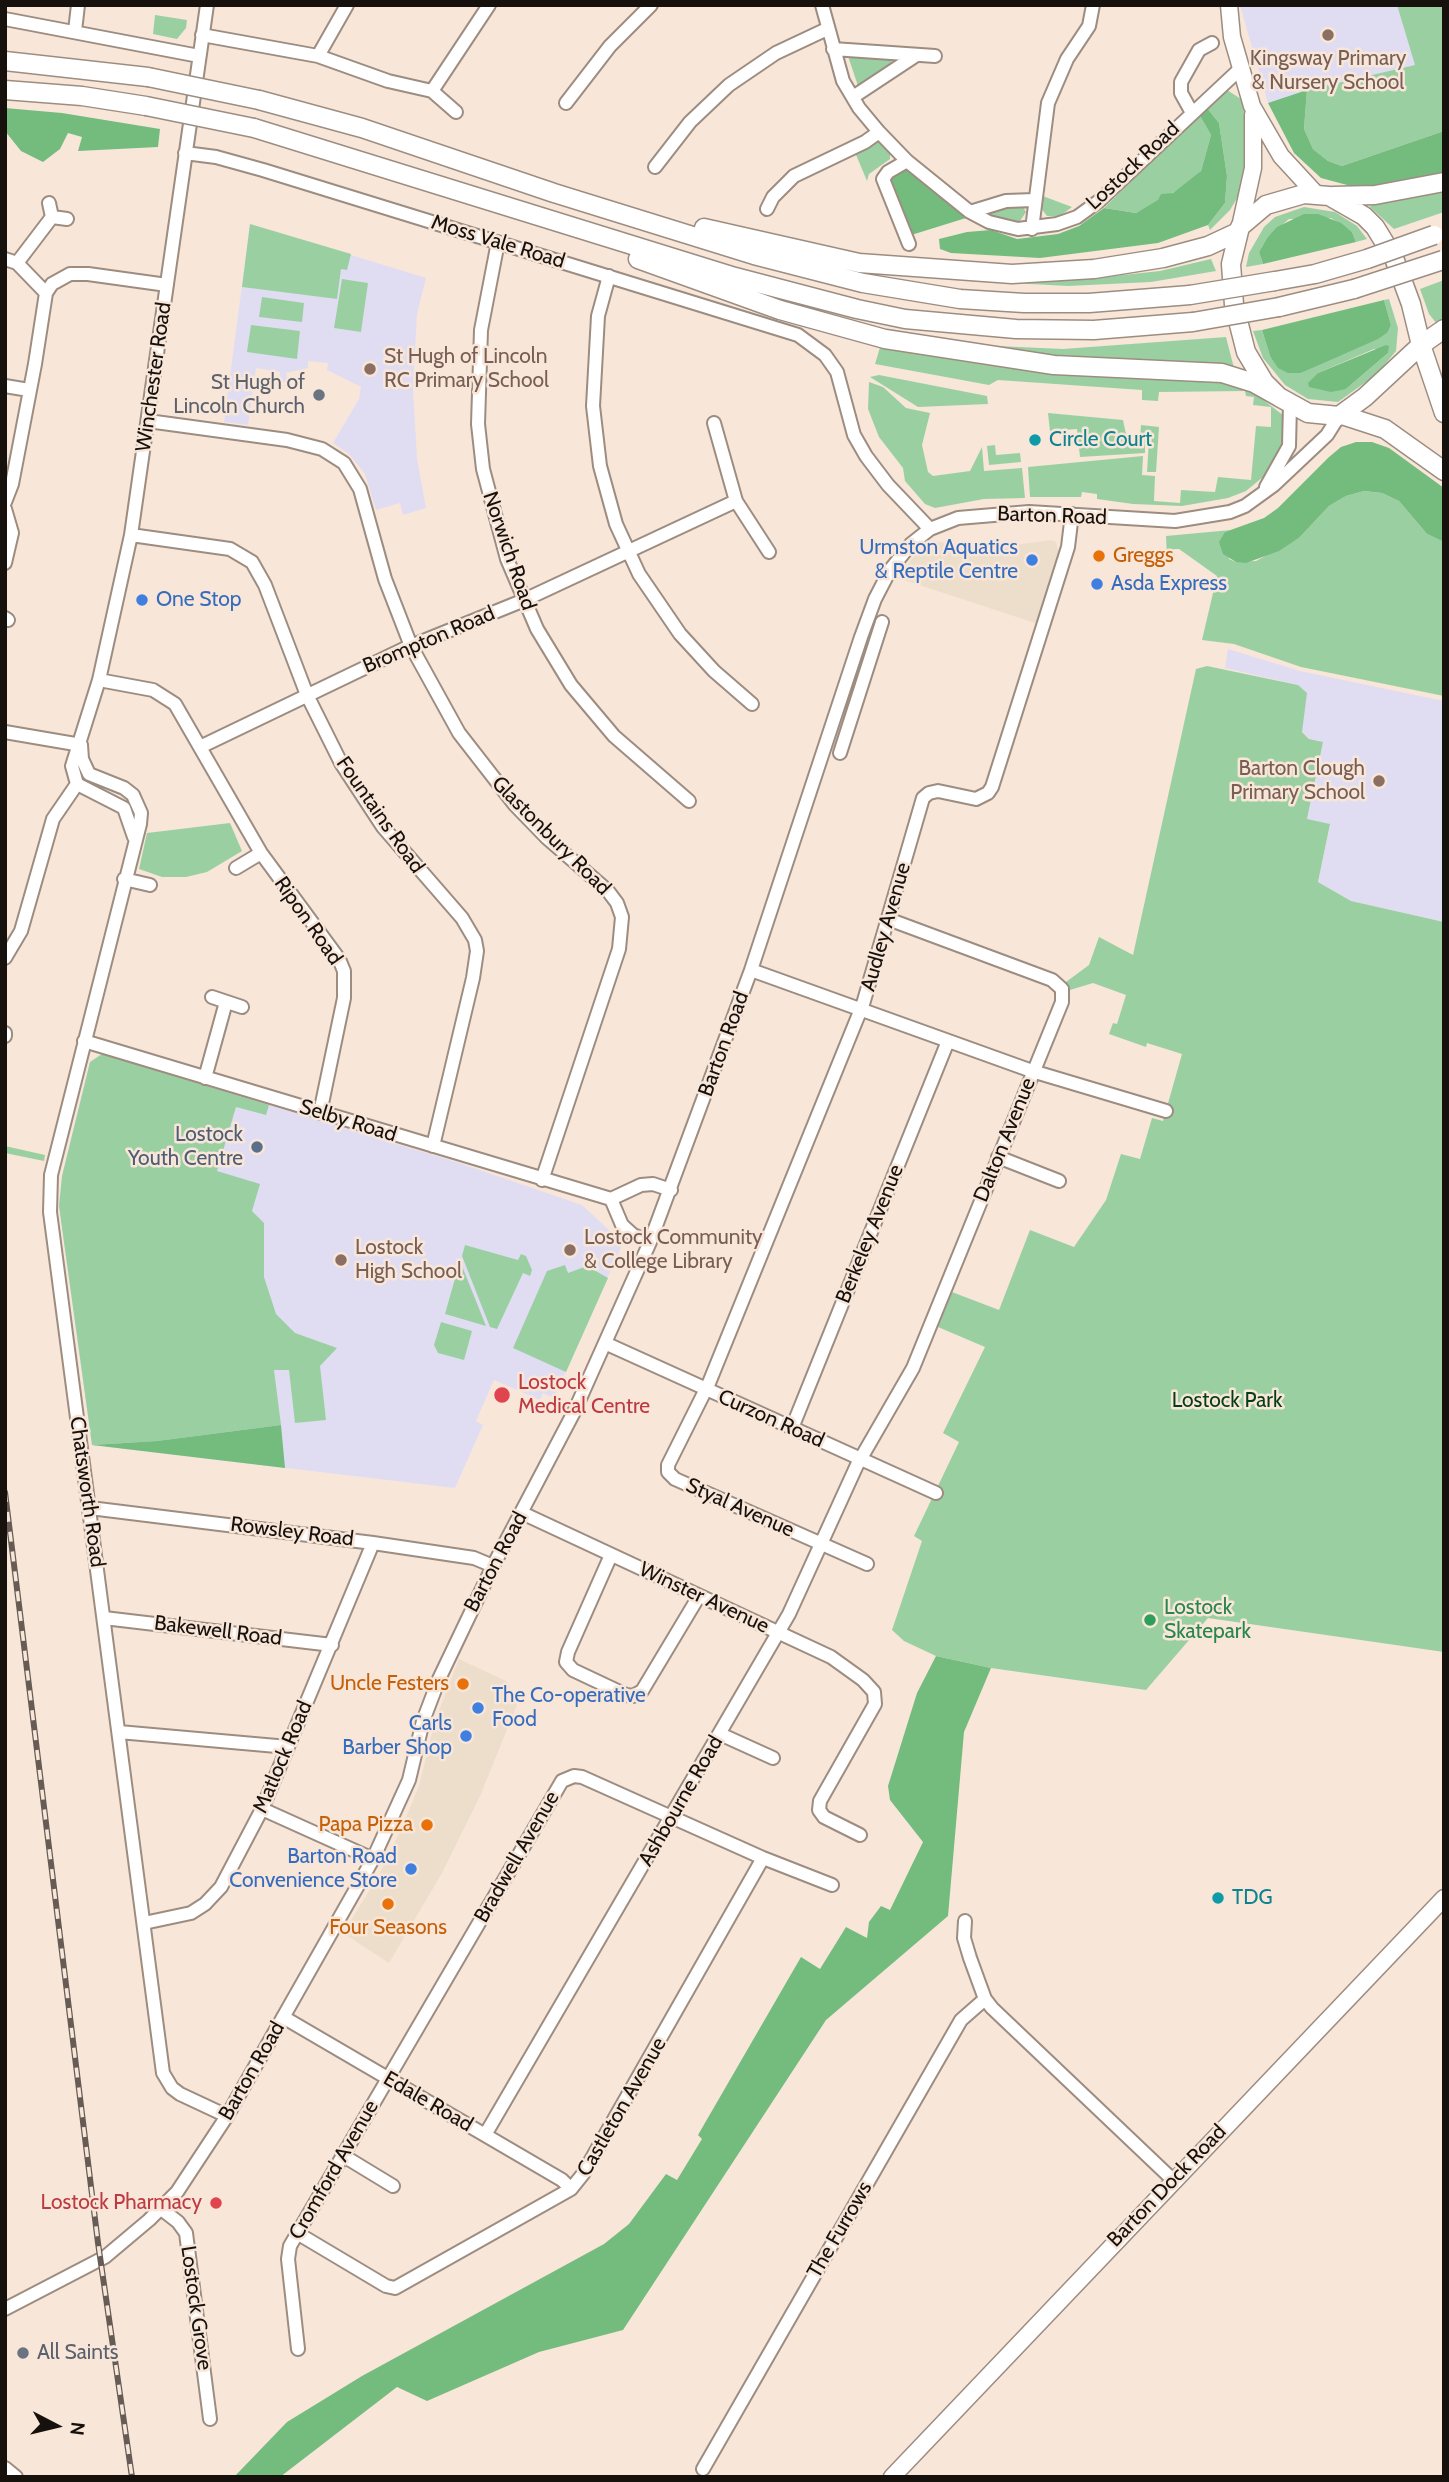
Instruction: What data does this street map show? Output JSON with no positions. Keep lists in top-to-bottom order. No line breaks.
{"streets":{"main road":["Barton Dock Road"],"street":["Lostock Road","Moss Vale Road","Winchester Road","Barton Road","Norwich Road","Brompton Road","Fountains Road","Glastonbury Road","Ripon Road","Audley Avenue","Selby Road","Dalton Avenue","Berkeley Avenue","Curzon Road","Chatsworth Road","Styal Avenue","Rowsley Road","Winster Avenue","Bakewell Road","Matlock Road","Ashbourne Road","Bradwell Avenue","Edale Road","Castleton Avenue","Cromford Avenue","The Furrows","Lostock Grove"]},"crossings":[["Moss Vale Road","Winchester Road"],["Moss Vale Road","Barton Road"],["Moss Vale Road","Norwich Road"],["Winchester Road","Fountains Road"],["Winchester Road","Glastonbury Road"],["Winchester Road","Ripon Road"],["Winchester Road","Chatsworth Road"],["Barton Road","Audley Avenue"],["Barton Road","Curzon Road"],["Barton Road","Chatsworth Road"],["Barton Road","Rowsley Road"],["Barton Road","Winster Avenue"],["Barton Road","Edale Road"],["Barton Road","Lostock Grove"],["Norwich Road","Brompton Road"],["Brompton Road","Fountains Road"],["Brompton Road","Glastonbury Road"],["Brompton Road","Ripon Road"],["Fountains Road","Selby Road"],["Glastonbury Road","Selby Road"],["Ripon Road","Selby Road"],["Audley Avenue","Dalton Avenue"],["Audley Avenue","Curzon Road"],["Audley Avenue","Styal Avenue"],["Selby Road","Chatsworth Road"],["Dalton Avenue","Curzon Road"],["Dalton Avenue","Ashbourne Road"],["Berkeley Avenue","Curzon Road"],["Curzon Road","Styal Avenue"],["Curzon Road","Ashbourne Road"],["Chatsworth Road","Rowsley Road"],["Chatsworth Road","Bakewell Road"],["Chatsworth Road","Matlock Road"],["Styal Avenue","Ashbourne Road"],["Rowsley Road","Matlock Road"],["Winster Avenue","Ashbourne Road"],["Bakewell Road","Matlock Road"],["Ashbourne Road","Bradwell Avenue"],["Ashbourne Road","Edale Road"],["Bradwell Avenue","Edale Road"],["Bradwell Avenue","Castleton Avenue"],["Bradwell Avenue","Cromford Avenue"],["Edale Road","Castleton Avenue"],["Edale Road","Cromford Avenue"],["Castleton Avenue","Cromford Avenue"]],"parks":["Lostock Park"],"places":["Kingsway Primary & Nursery School","St Hugh of Lincoln RC Primary School","St Hugh of Lincoln Church","Circle Court","Greggs","Urmston Aquatics & Reptile Centre","Asda Express","One Stop","Barton Clough Primary School","Lostock Youth Centre","Lostock Community & College Library","Lostock High School","Lostock Medical Centre","Lostock Skatepark","Uncle Festers","The Co-operative Food","Carls Barber Shop","Papa Pizza","Barton Road Convenience Store","TDG","Four Seasons","Lostock Pharmacy","All Saints"],"north":"right"}
